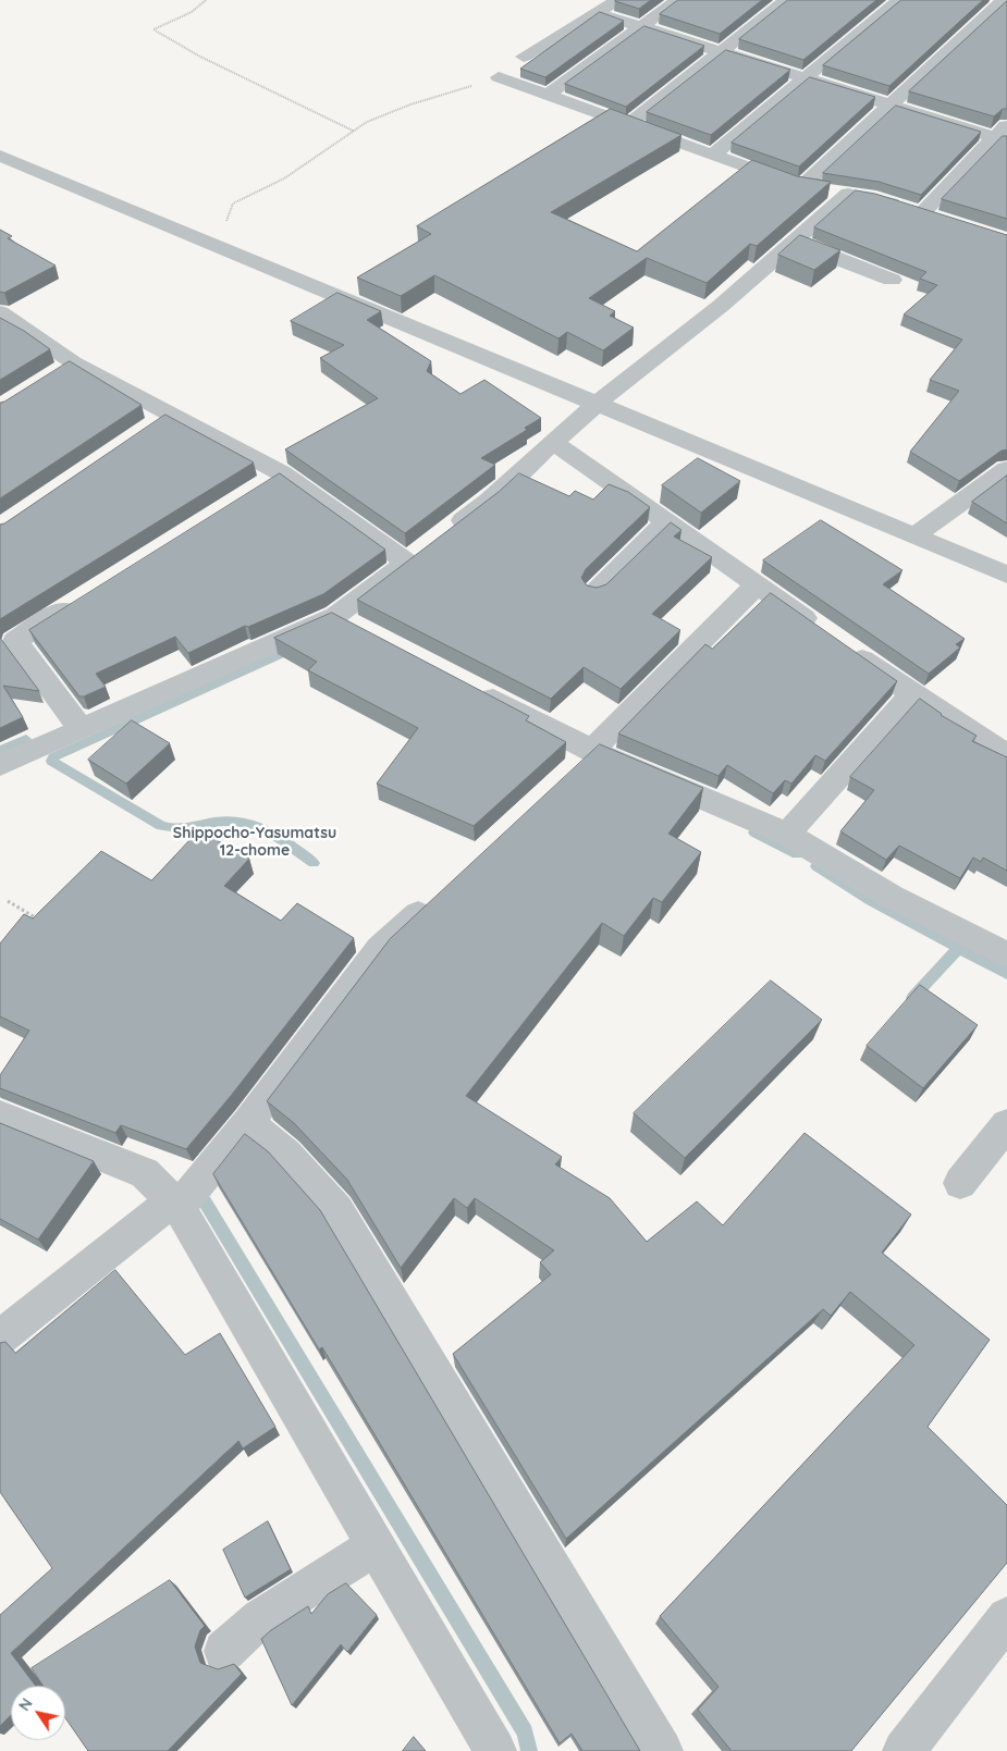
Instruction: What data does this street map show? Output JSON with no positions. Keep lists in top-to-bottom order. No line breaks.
{"districts":["Shippocho-Yasumatsu 12-chome"],"north":"top left"}
